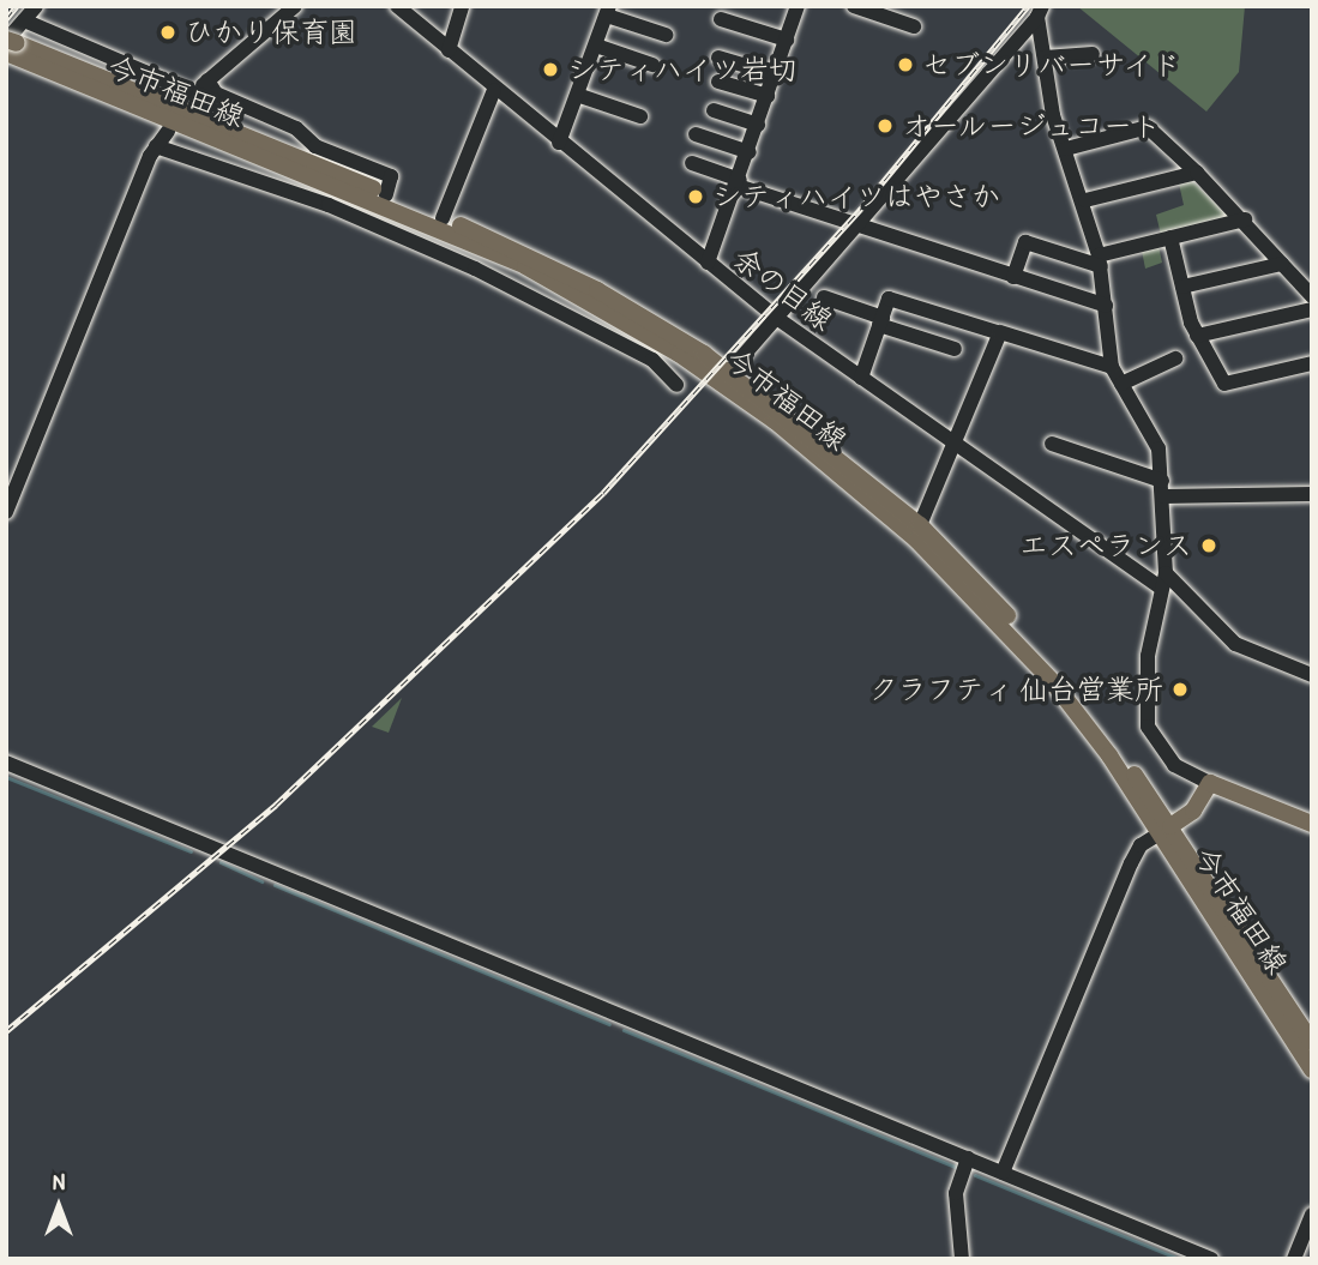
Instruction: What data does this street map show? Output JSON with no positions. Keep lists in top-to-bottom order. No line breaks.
{"streets":{"main road":["今市福田線"],"street":["余の目線"]},"places":["ひかり保育園","セブンリバーサイド","シティハイツ岩切","オールージュコート","シティハイツはやさか","エスペランス","クラフティ 仙台営業所"],"north":"top"}
